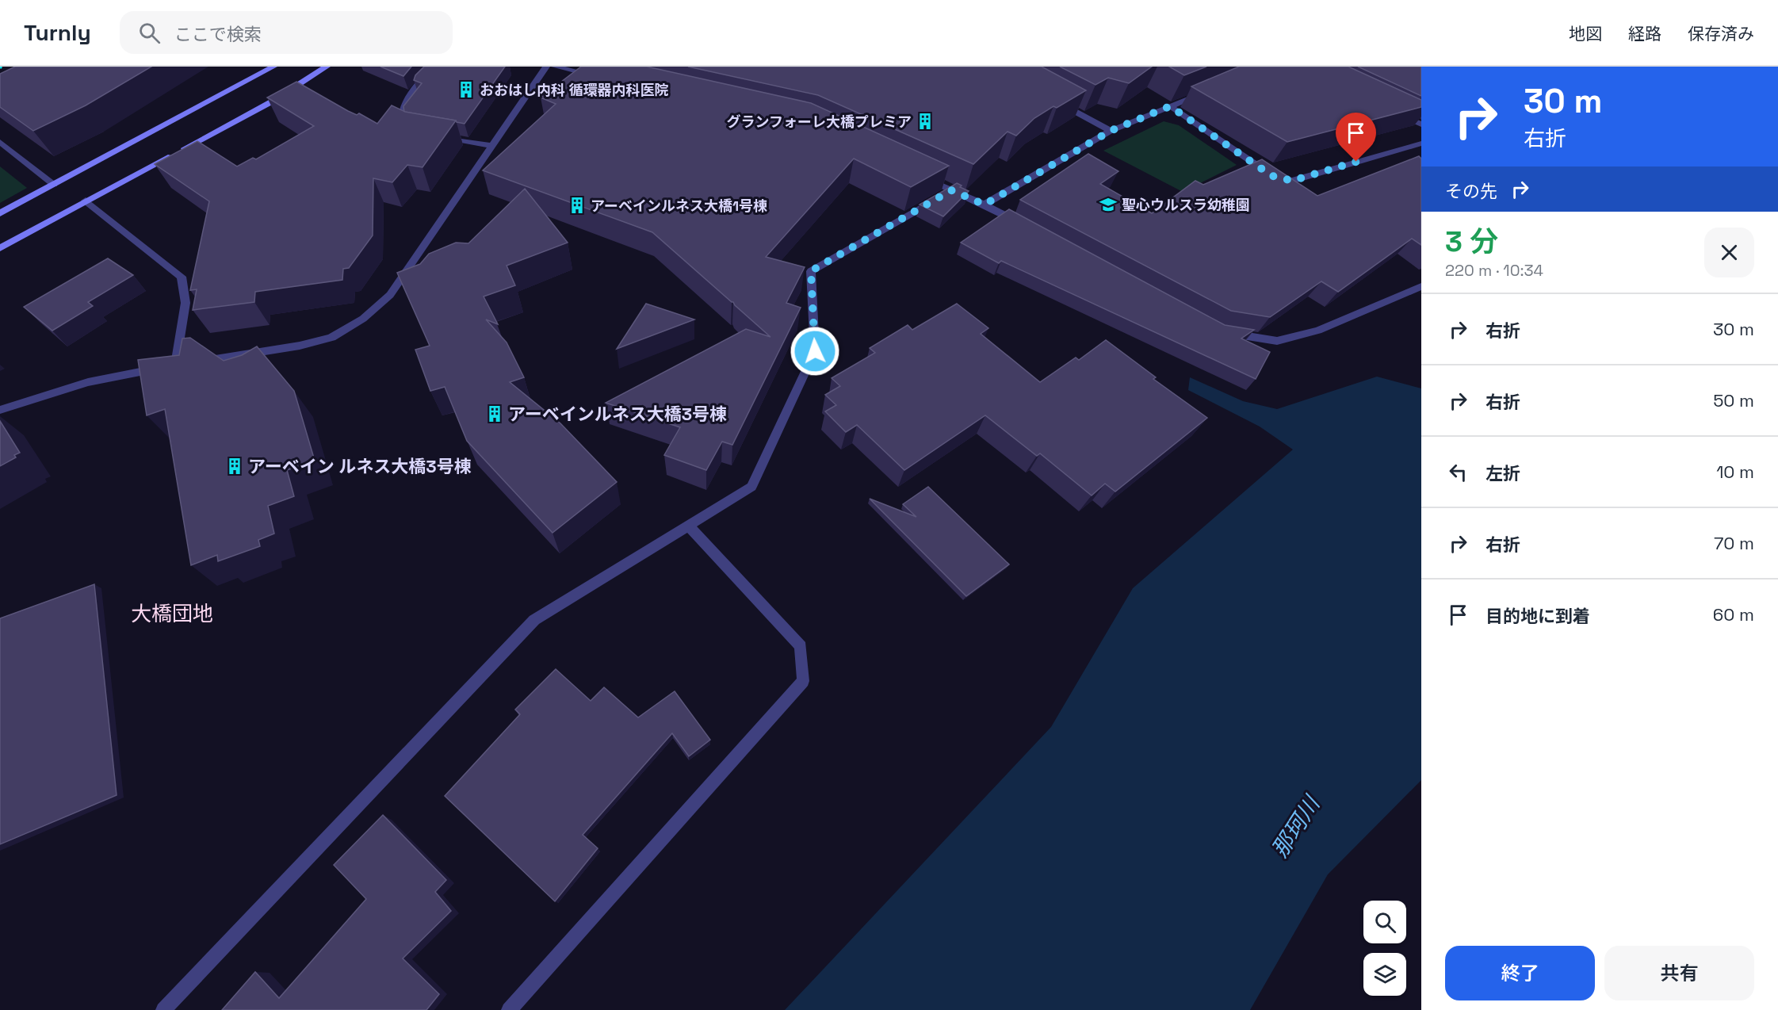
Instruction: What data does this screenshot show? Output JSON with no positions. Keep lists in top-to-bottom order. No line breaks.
{"districts":["大橋団地"],"water":["那珂川"],"places":{"building":["おおはし内科 循環器内科医院","グランフォーレ大橋プレミア","アーベインルネス大橋1号棟","アーベインルネス大橋3号棟","アーベイン ルネス大橋3号棟"],"school or university":["聖心ウルスラ幼稚園"]},"page":{"header":"Turnly","search":"ここで検索","nav":["地図","経路","保存済み"],"turn":["30 m","右折"],"then":"その先","heading":["3 分","220 m · 10:34"],"list":[{"name":"右折","value":"30 m"},{"name":"右折","value":"50 m"},{"name":"左折","value":"10 m"},{"name":"右折","value":"70 m"},{"name":"目的地に到着","value":"60 m"}],"buttons":["終了","共有"]}}
